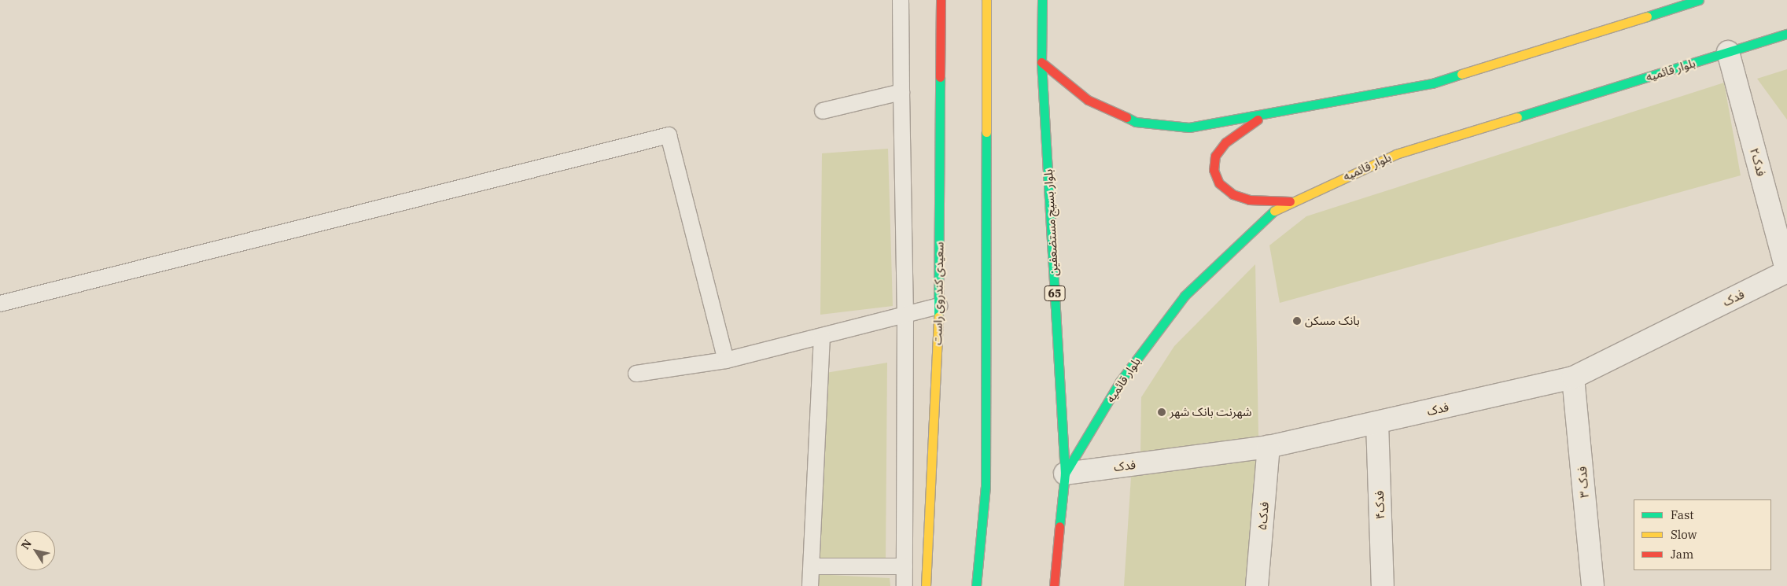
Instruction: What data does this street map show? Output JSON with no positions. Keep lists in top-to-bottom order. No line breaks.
{"streets":{"main road":["بلوار قائمیه","بلوار بسیج مستضعفین","سعیدی کندروی راست","65"],"street":["فدک۲","فدک","فدک ۳","فدک۴","فدک۵"]},"crossings":[["بلوار قائمیه","فدک۲"],["بلوار قائمیه","بلوار بسیج مستضعفین"],["بلوار قائمیه","فدک"],["فدک۲","فدک"],["بلوار بسیج مستضعفین","فدک"],["فدک","فدک ۳"],["فدک","فدک۴"],["فدک","فدک۵"]],"places":["بانک مسکن","شهرنت بانک شهر"],"legend":["Fast","Slow","Jam"],"north":"top left"}
